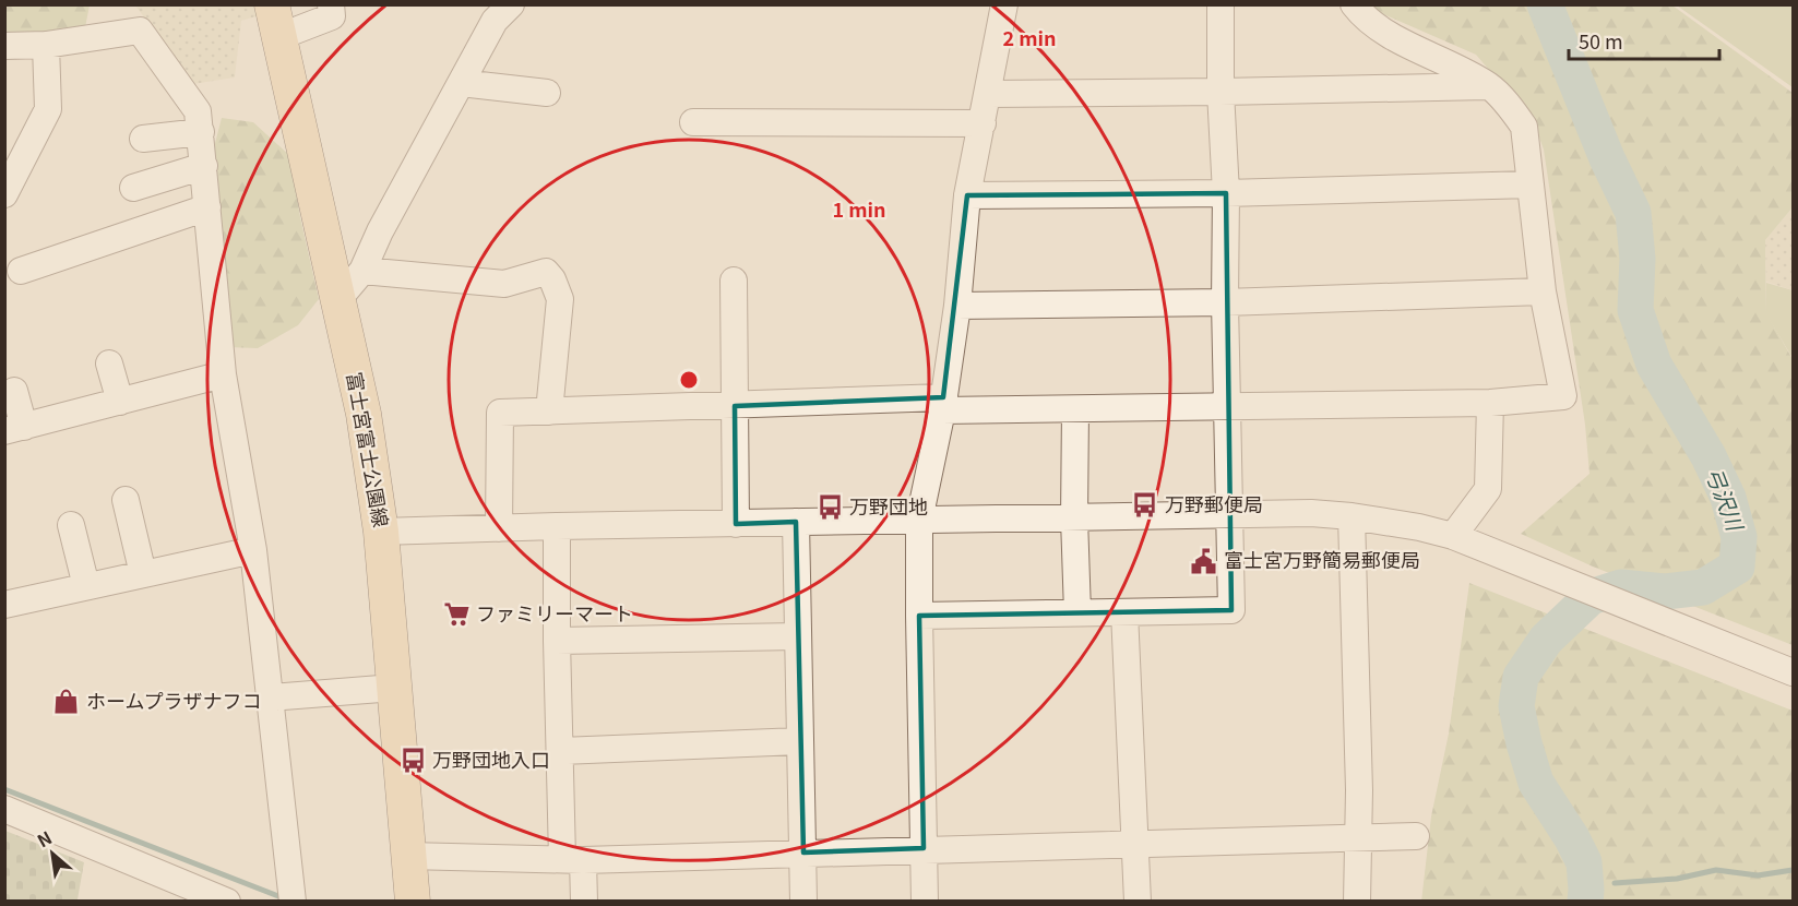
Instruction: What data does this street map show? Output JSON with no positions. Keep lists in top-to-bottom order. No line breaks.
{"streets":{"main road":["富士宮富士公園線"]},"water":["弓沢川"],"places":{"bus stop":["万野郵便局","万野団地","万野団地入口"],"public building":["富士宮万野簡易郵便局"],"supermarket":["ファミリーマート"],"shop":["ホームプラザナフコ"]},"scale_bar":"50 m","north":"top left","rings":["2 min","1 min"]}
